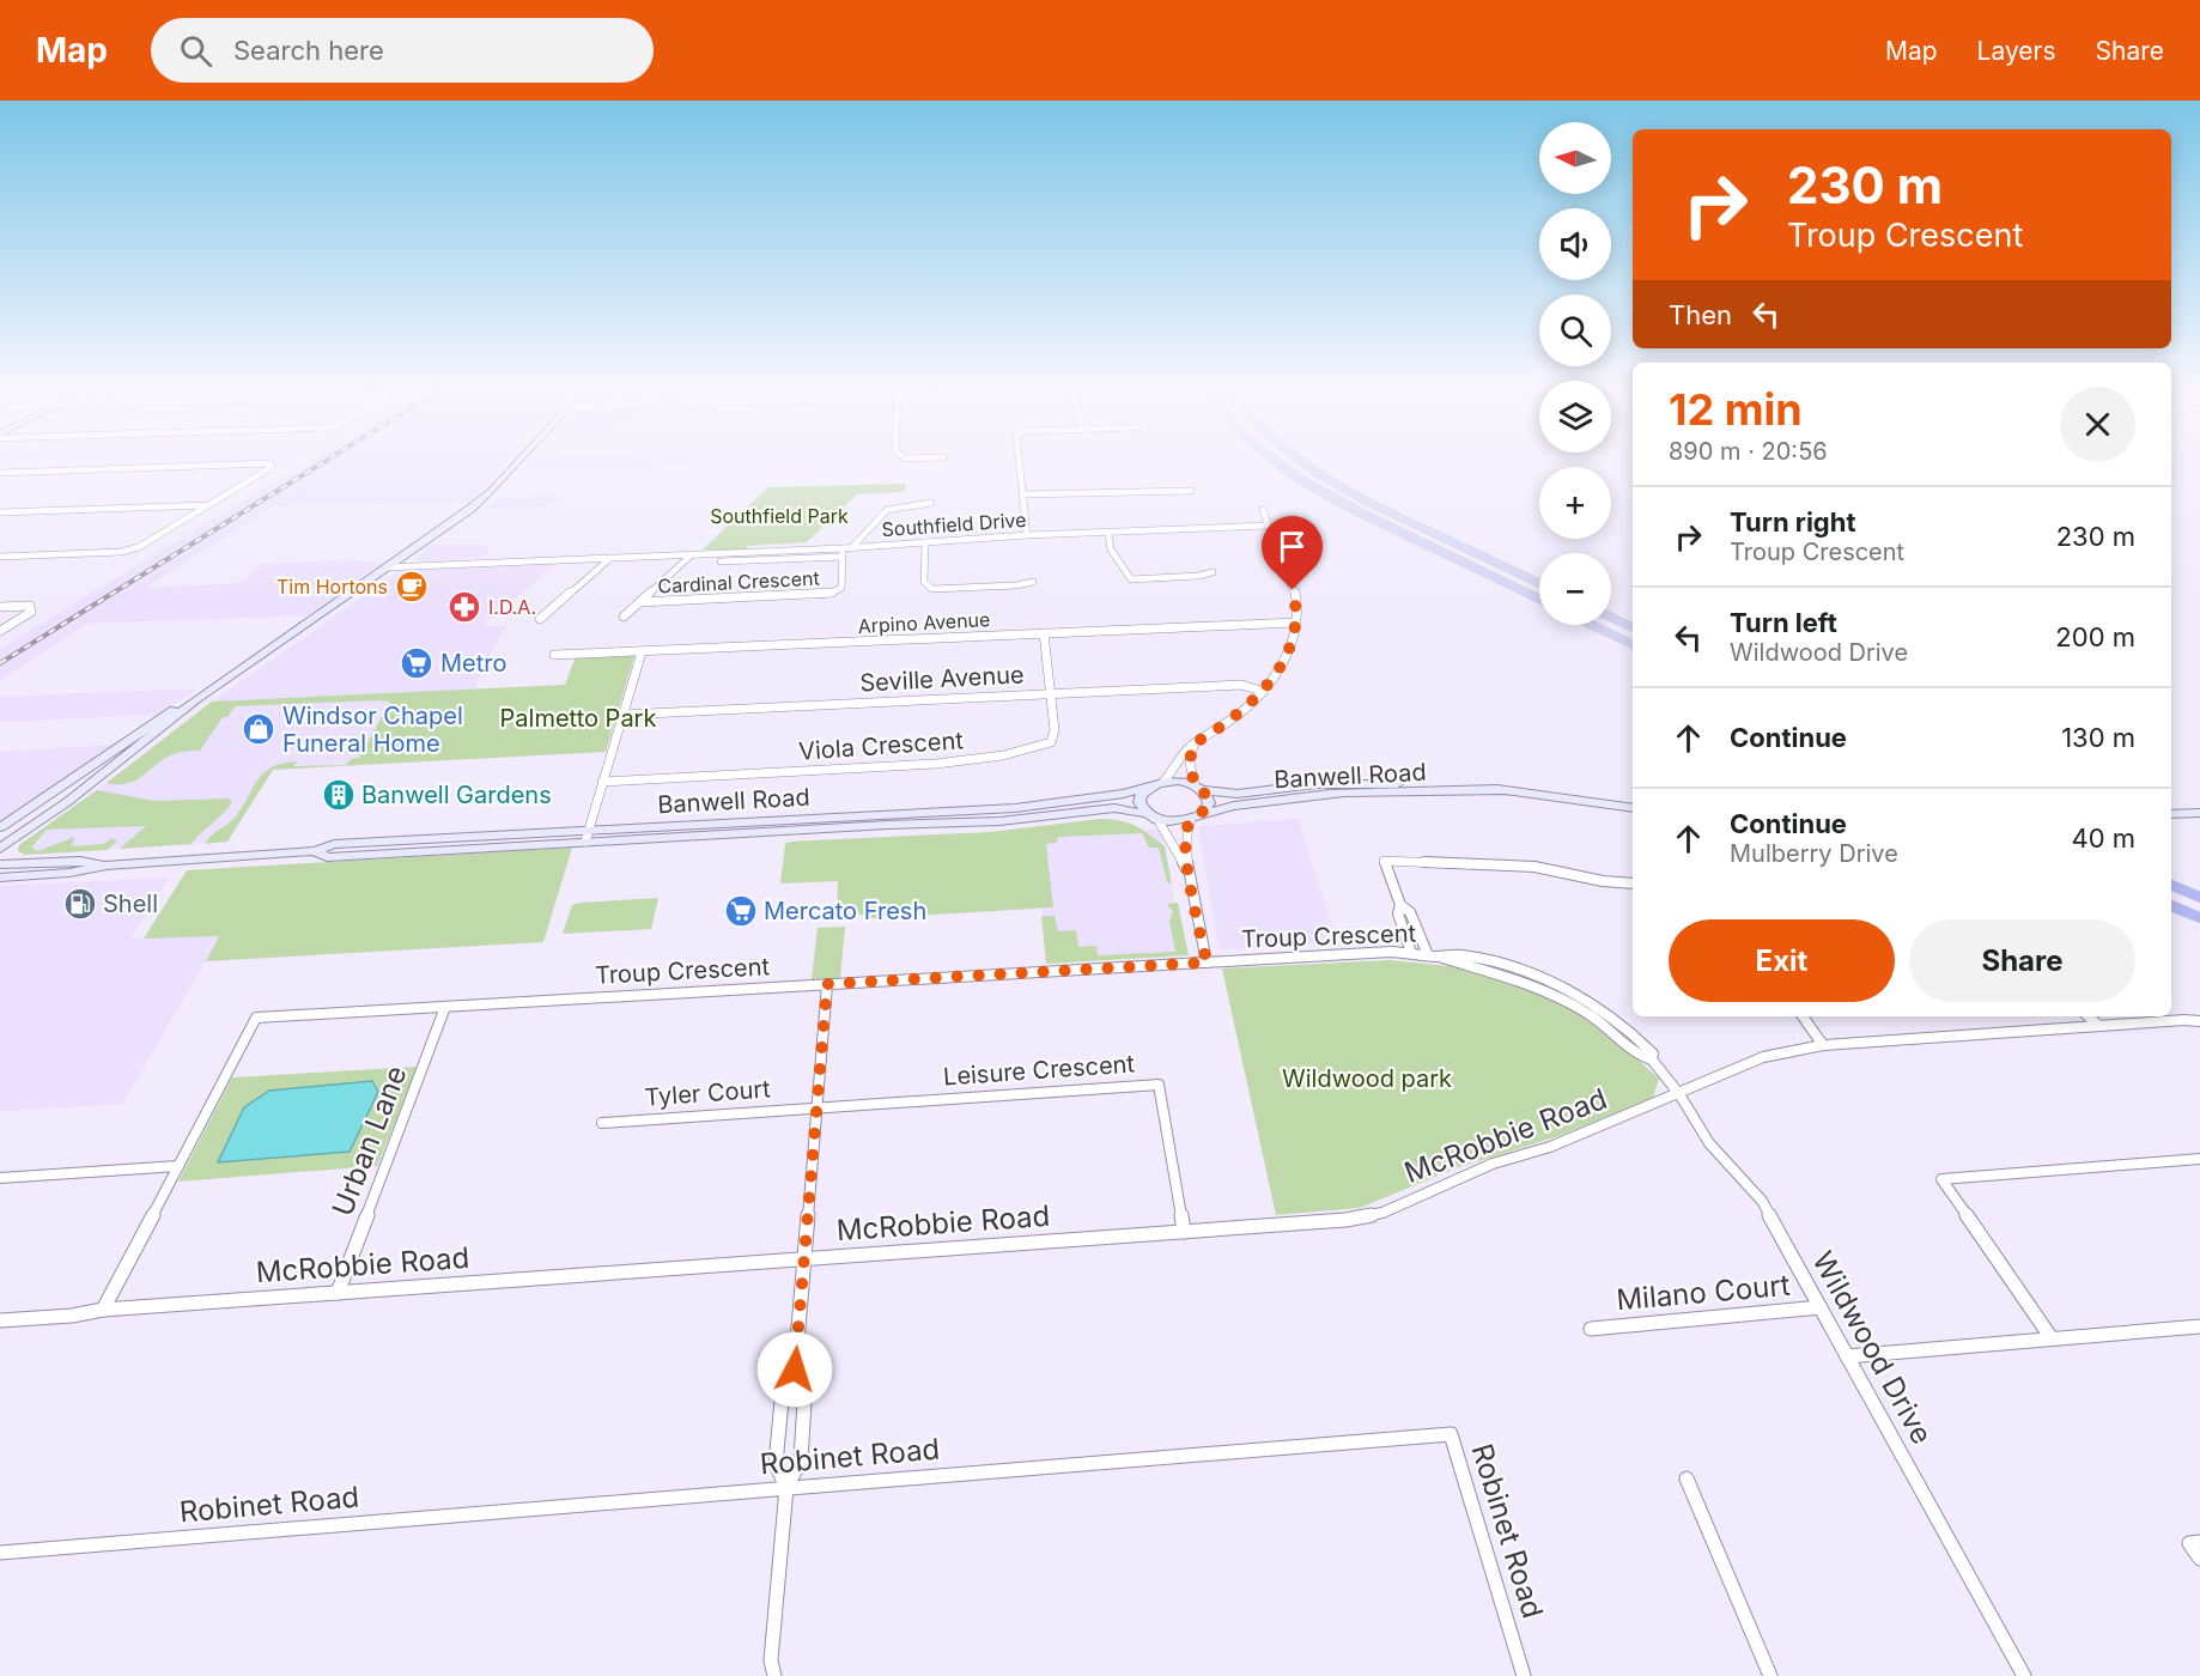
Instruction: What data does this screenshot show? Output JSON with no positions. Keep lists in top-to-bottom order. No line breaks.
{"streets":{"main road":["Banwell Road"],"street":["Southfield Drive","Cardinal Crescent","Arpino Avenue","Seville Avenue","Viola Crescent","Troup Crescent","Leisure Crescent","Tyler Court","McRobbie Road","Urban Lane","Milano Court","Wildwood Drive","Robinet Road"]},"crossings":[["Southfield Drive","Cardinal Crescent"],["Arpino Avenue","Viola Crescent"],["Seville Avenue","Viola Crescent"],["Troup Crescent","McRobbie Road"],["Troup Crescent","Urban Lane"],["Troup Crescent","Wildwood Drive"],["Leisure Crescent","Tyler Court"],["Leisure Crescent","McRobbie Road"],["McRobbie Road","Urban Lane"],["McRobbie Road","Wildwood Drive"],["Milano Court","Wildwood Drive"]],"parks":["Southfield Park","Palmetto Park","Wildwood park"],"places":{"cafe":["Tim Hortons"],"pharmacy":["I.D.A."],"supermarket":["Metro","Mercato Fresh"],"shop":["Windsor Chapel Funeral Home"],"building":["Banwell Gardens"],"fuel station":["Shell"]},"north":"left","page":{"header":"Map","search":"Search here","nav":["Map","Layers","Share"],"map_buttons":["+","−"],"turn":["230 m","Troup Crescent"],"then":"Then","heading":["12 min","890 m · 20:56"],"list":[{"name":"Turn right","note":"Troup Crescent","value":"230 m"},{"name":"Turn left","note":"Wildwood Drive","value":"200 m"},{"name":"Continue","value":"130 m"},{"name":"Continue","note":"Mulberry Drive","value":"40 m"}],"buttons":["Exit","Share"]}}
